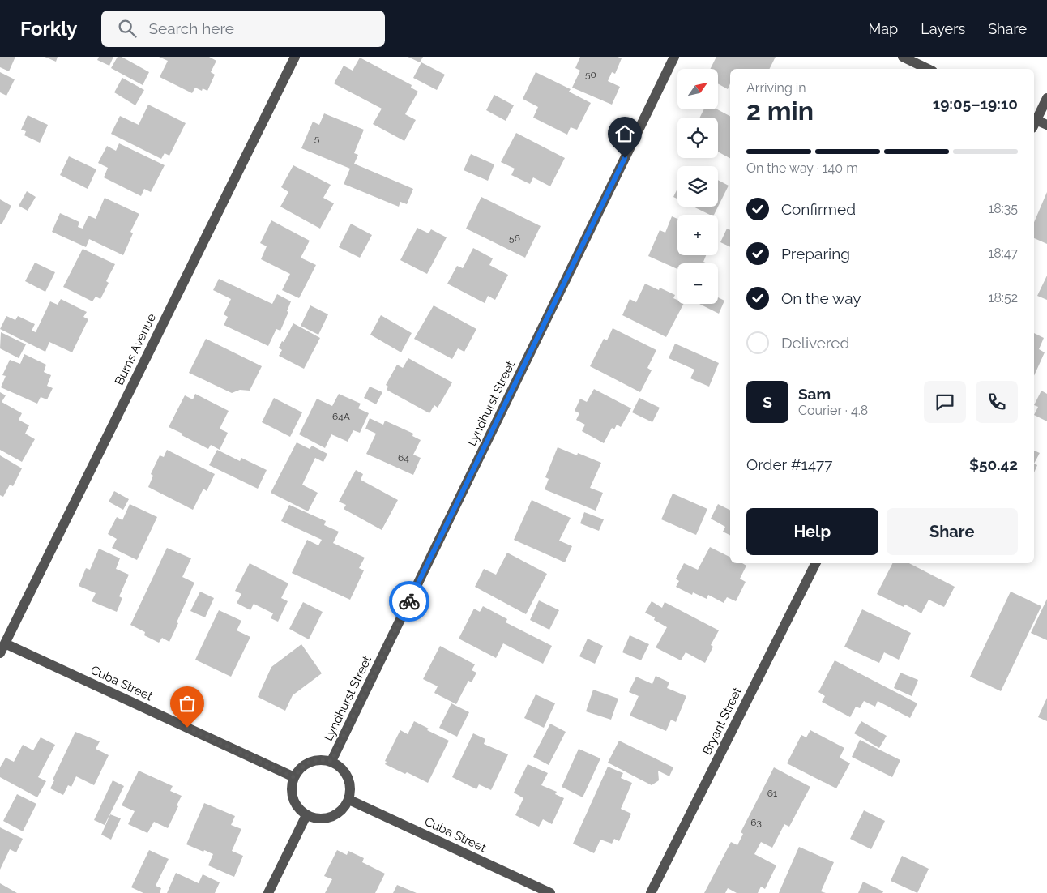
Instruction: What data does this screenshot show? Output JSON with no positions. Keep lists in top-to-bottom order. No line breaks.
{"streets":{"street":["Burns Avenue","Lyndhurst Street","Cuba Street","Bryant Street"]},"crossings":[["Burns Avenue","Cuba Street"],["Lyndhurst Street","Cuba Street"]],"house_numbers":["50","5","56","64A","64","61","63"],"north":"top right","page":{"header":"Forkly","search":"Search here","nav":["Map","Layers","Share"],"map_buttons":["+","−"],"heading":["2 min","Arriving in","19:05–19:10"],"panel":["Sam","Courier · 4.8","Order #1477","$50.42"],"bar":"On the way · 140 m","list":[["Confirmed","18:35"],["Preparing","18:47"],["On the way","18:52"],"Delivered"],"round":"S","buttons":["Help","Share"]}}
